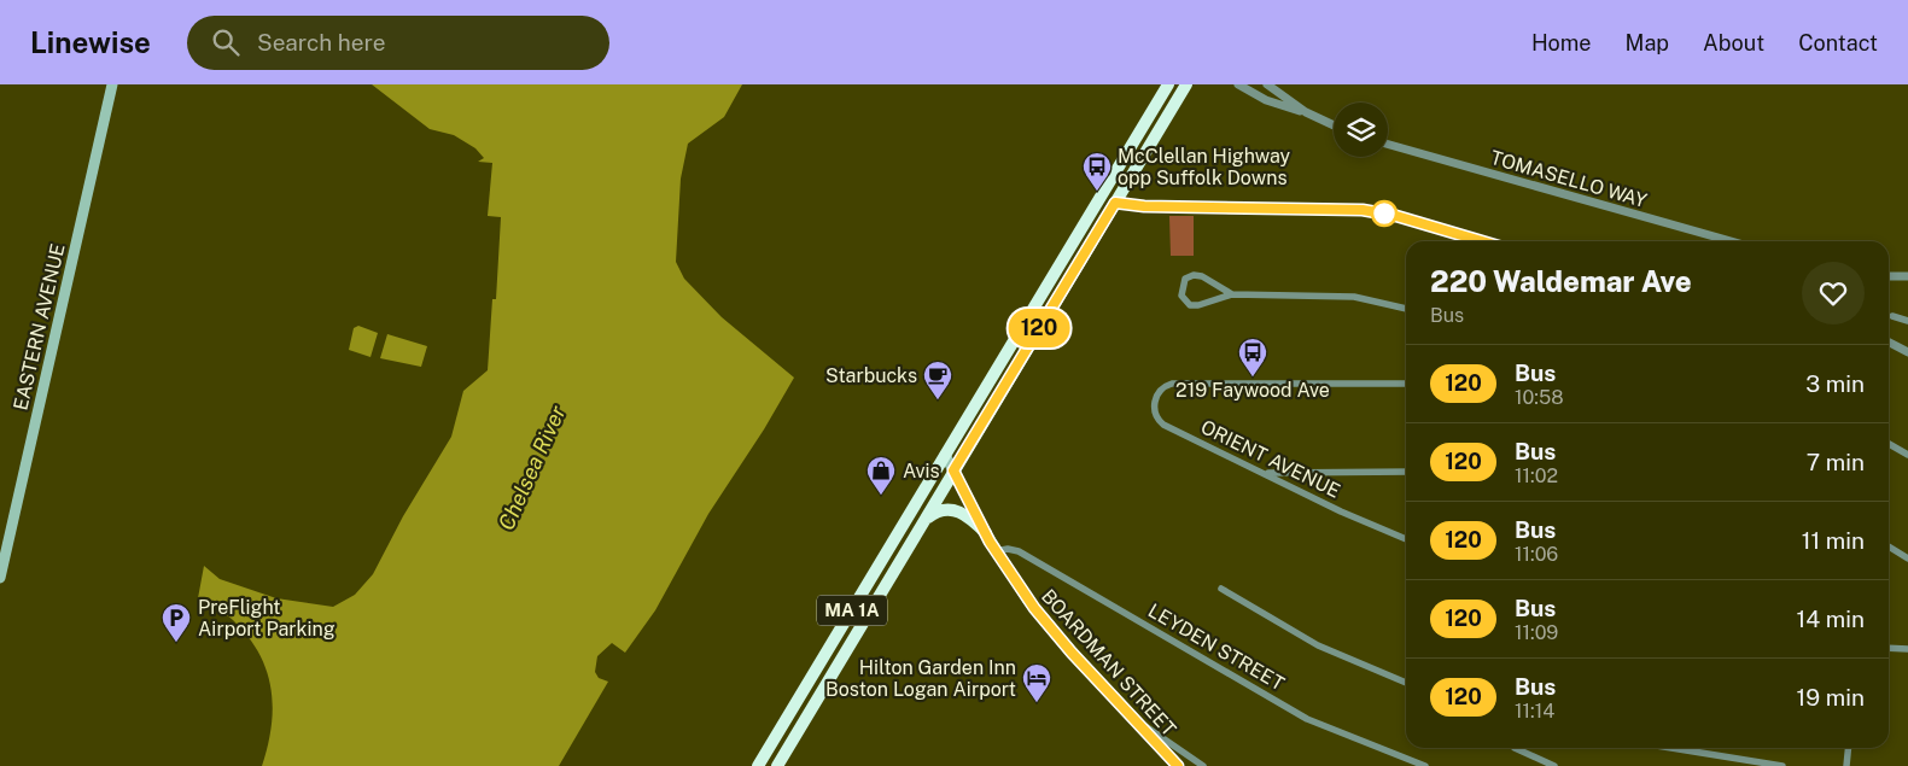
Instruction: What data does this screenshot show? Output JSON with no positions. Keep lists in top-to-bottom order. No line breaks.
{"streets":{"highway":["MA 1A"],"main road":["EASTERN AVENUE","BOARDMAN STREET"],"street":["TOMASELLO WAY","ORIENT AVENUE","LEYDEN STREET"]},"crossings":[["MA 1A","BOARDMAN STREET"],["LEYDEN STREET","BOARDMAN STREET"]],"water":["Chelsea River"],"places":{"bus stop":["McClellan Highway opp Suffolk Downs","219 Faywood Ave"],"cafe":["Starbucks"],"shop":["Avis"],"parking":["PreFlight Airport Parking"],"hotel":["Hilton Garden Inn Boston Logan Airport"]},"lines":["bus line 120"],"page":{"header":"Linewise","search":"Search here","nav":["Home","Map","About","Contact"],"on_map":"120","heading":["220 Waldemar Ave","Bus"],"list":[{"mark":"120","name":"Bus","note":"10:58","value":"3 min"},{"mark":"120","name":"Bus","note":"11:02","value":"7 min"},{"mark":"120","name":"Bus","note":"11:06","value":"11 min"},{"mark":"120","name":"Bus","note":"11:09","value":"14 min"},{"mark":"120","name":"Bus","note":"11:14","value":"19 min"}]}}
